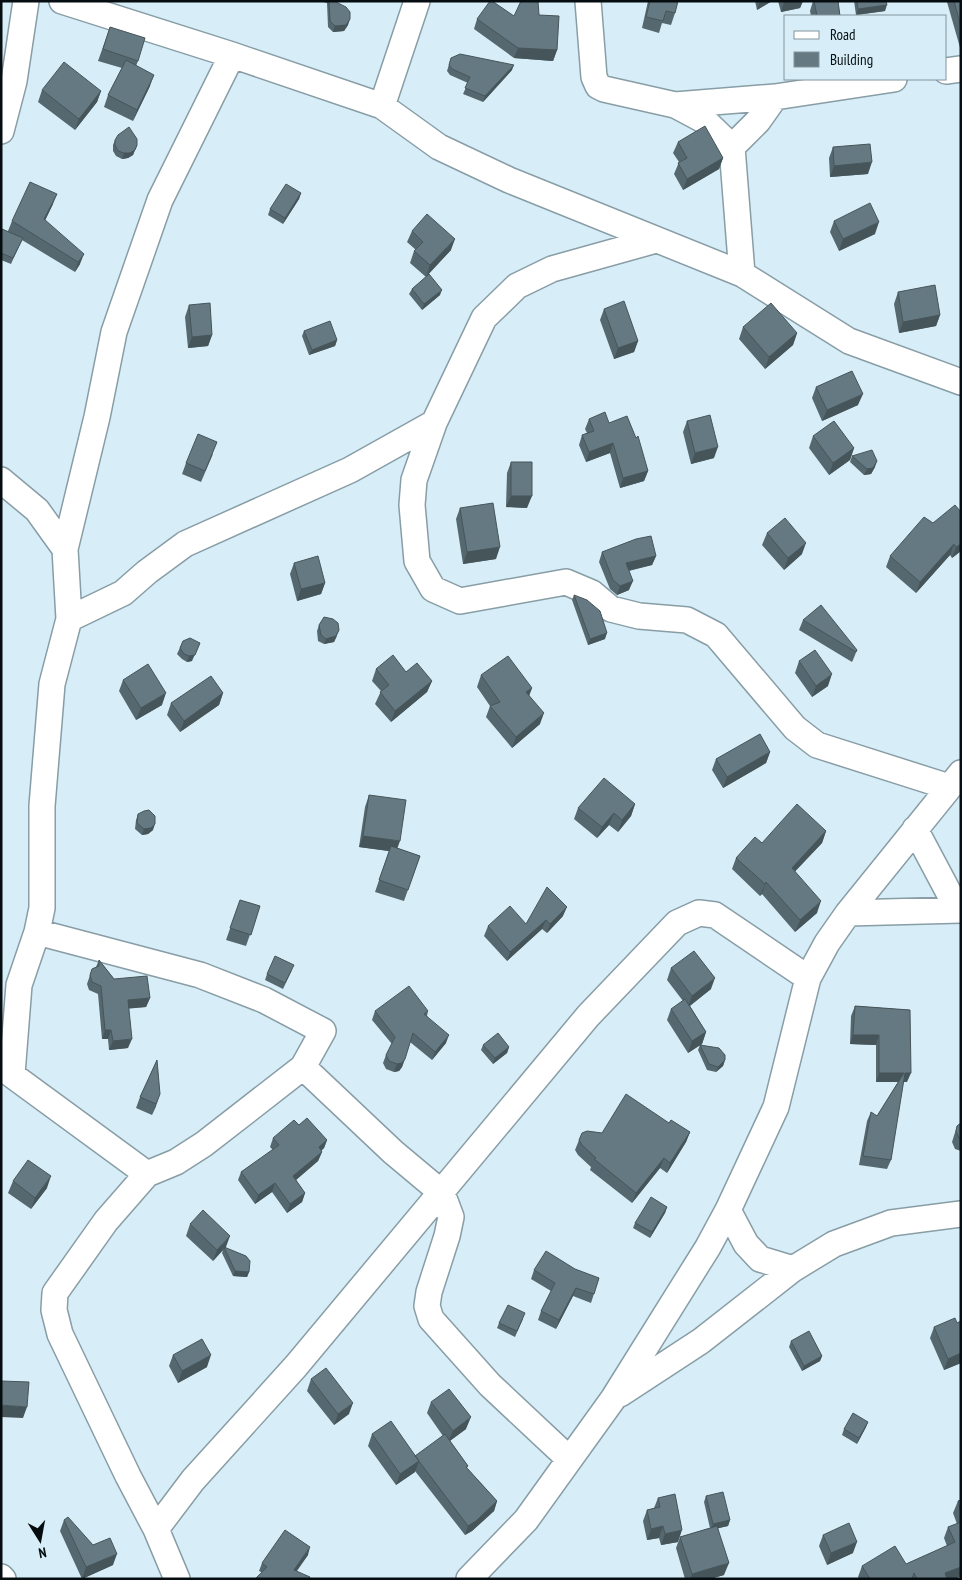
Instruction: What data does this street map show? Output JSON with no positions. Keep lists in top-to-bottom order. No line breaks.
{"legend":["Road","Building"],"north":"bottom"}
